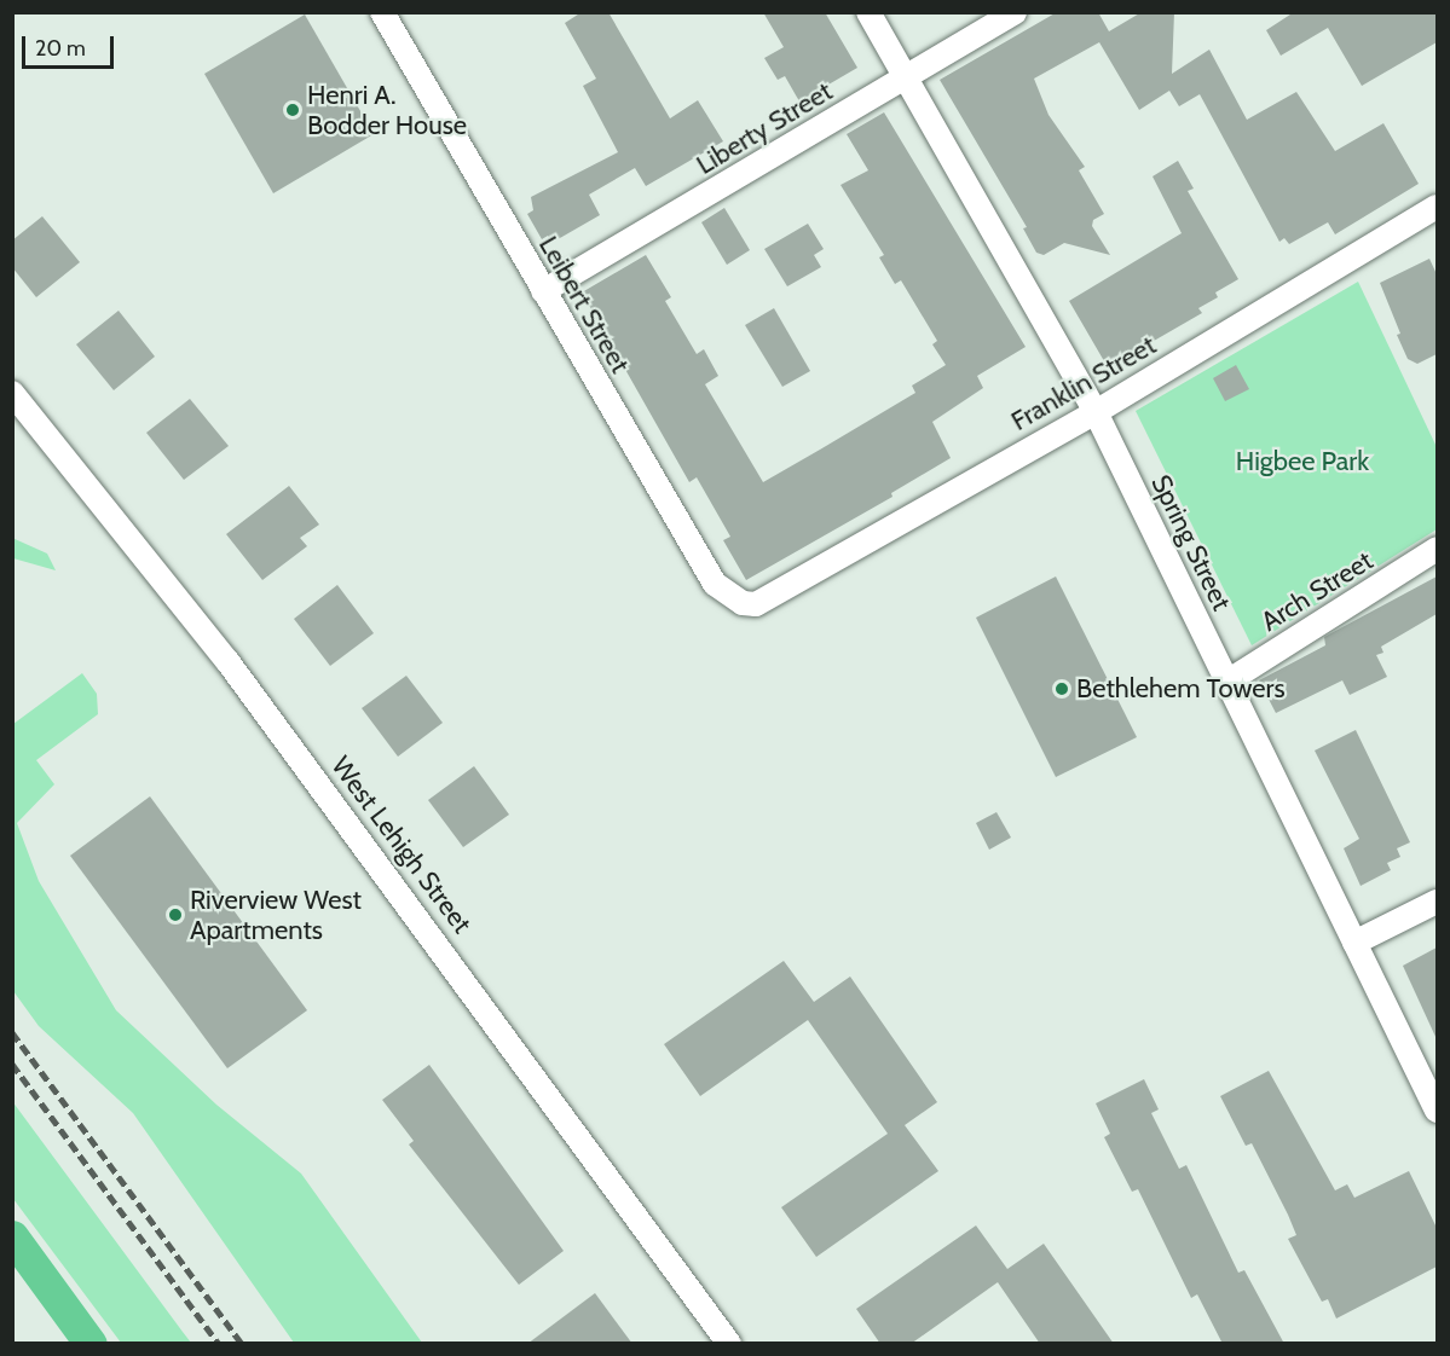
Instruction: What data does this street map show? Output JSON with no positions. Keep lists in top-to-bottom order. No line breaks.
{"streets":{"street":["Liberty Street","Leibert Street","Franklin Street","Spring Street","Arch Street","West Lehigh Street"]},"crossings":[["Liberty Street","Leibert Street"],["Liberty Street","Spring Street"],["Leibert Street","Franklin Street"],["Franklin Street","Spring Street"],["Spring Street","Arch Street"]],"parks":["Higbee Park"],"places":["Henri A. Bodder House","Bethlehem Towers","Riverview West Apartments"],"scale_bar":"20 m"}
